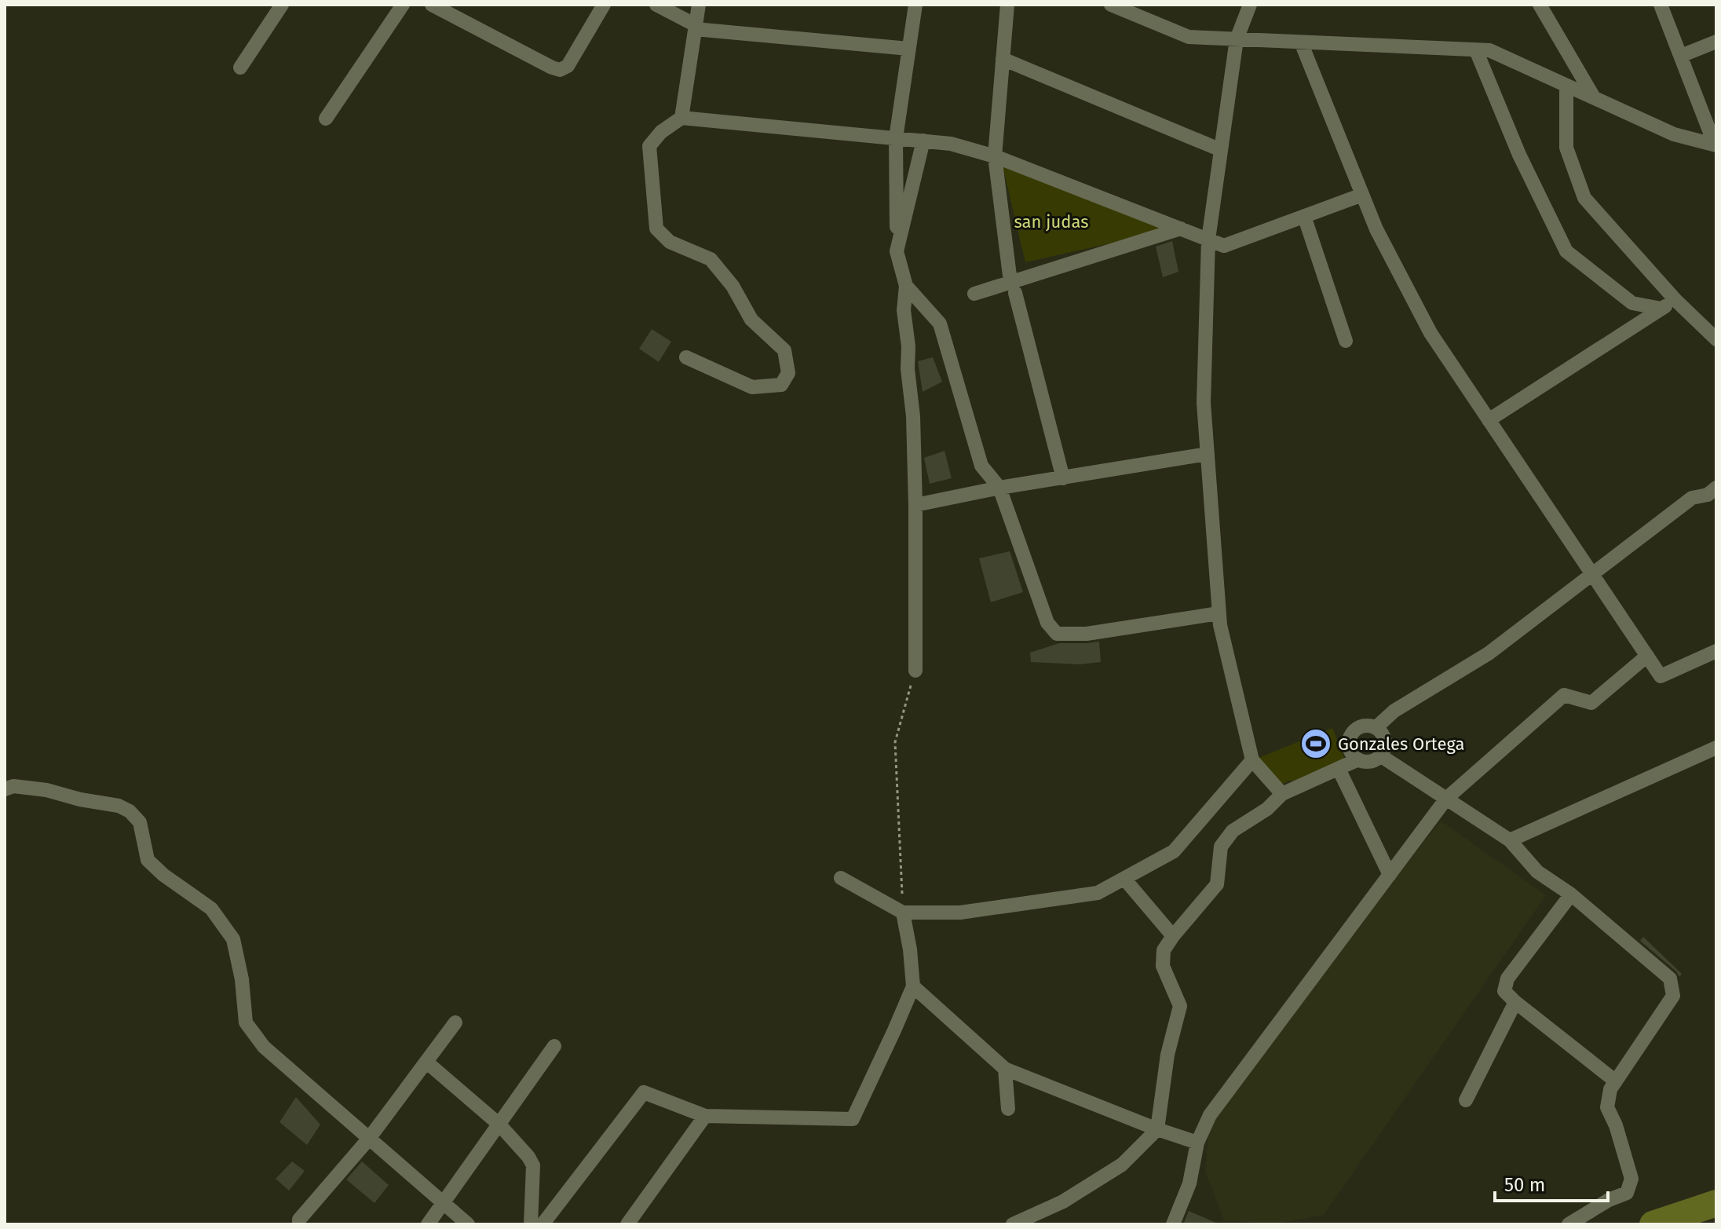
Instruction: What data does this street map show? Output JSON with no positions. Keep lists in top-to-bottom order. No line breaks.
{"parks":["san judas"],"places":{"sports":["Gonzales Ortega"]},"scale_bar":"50 m"}
